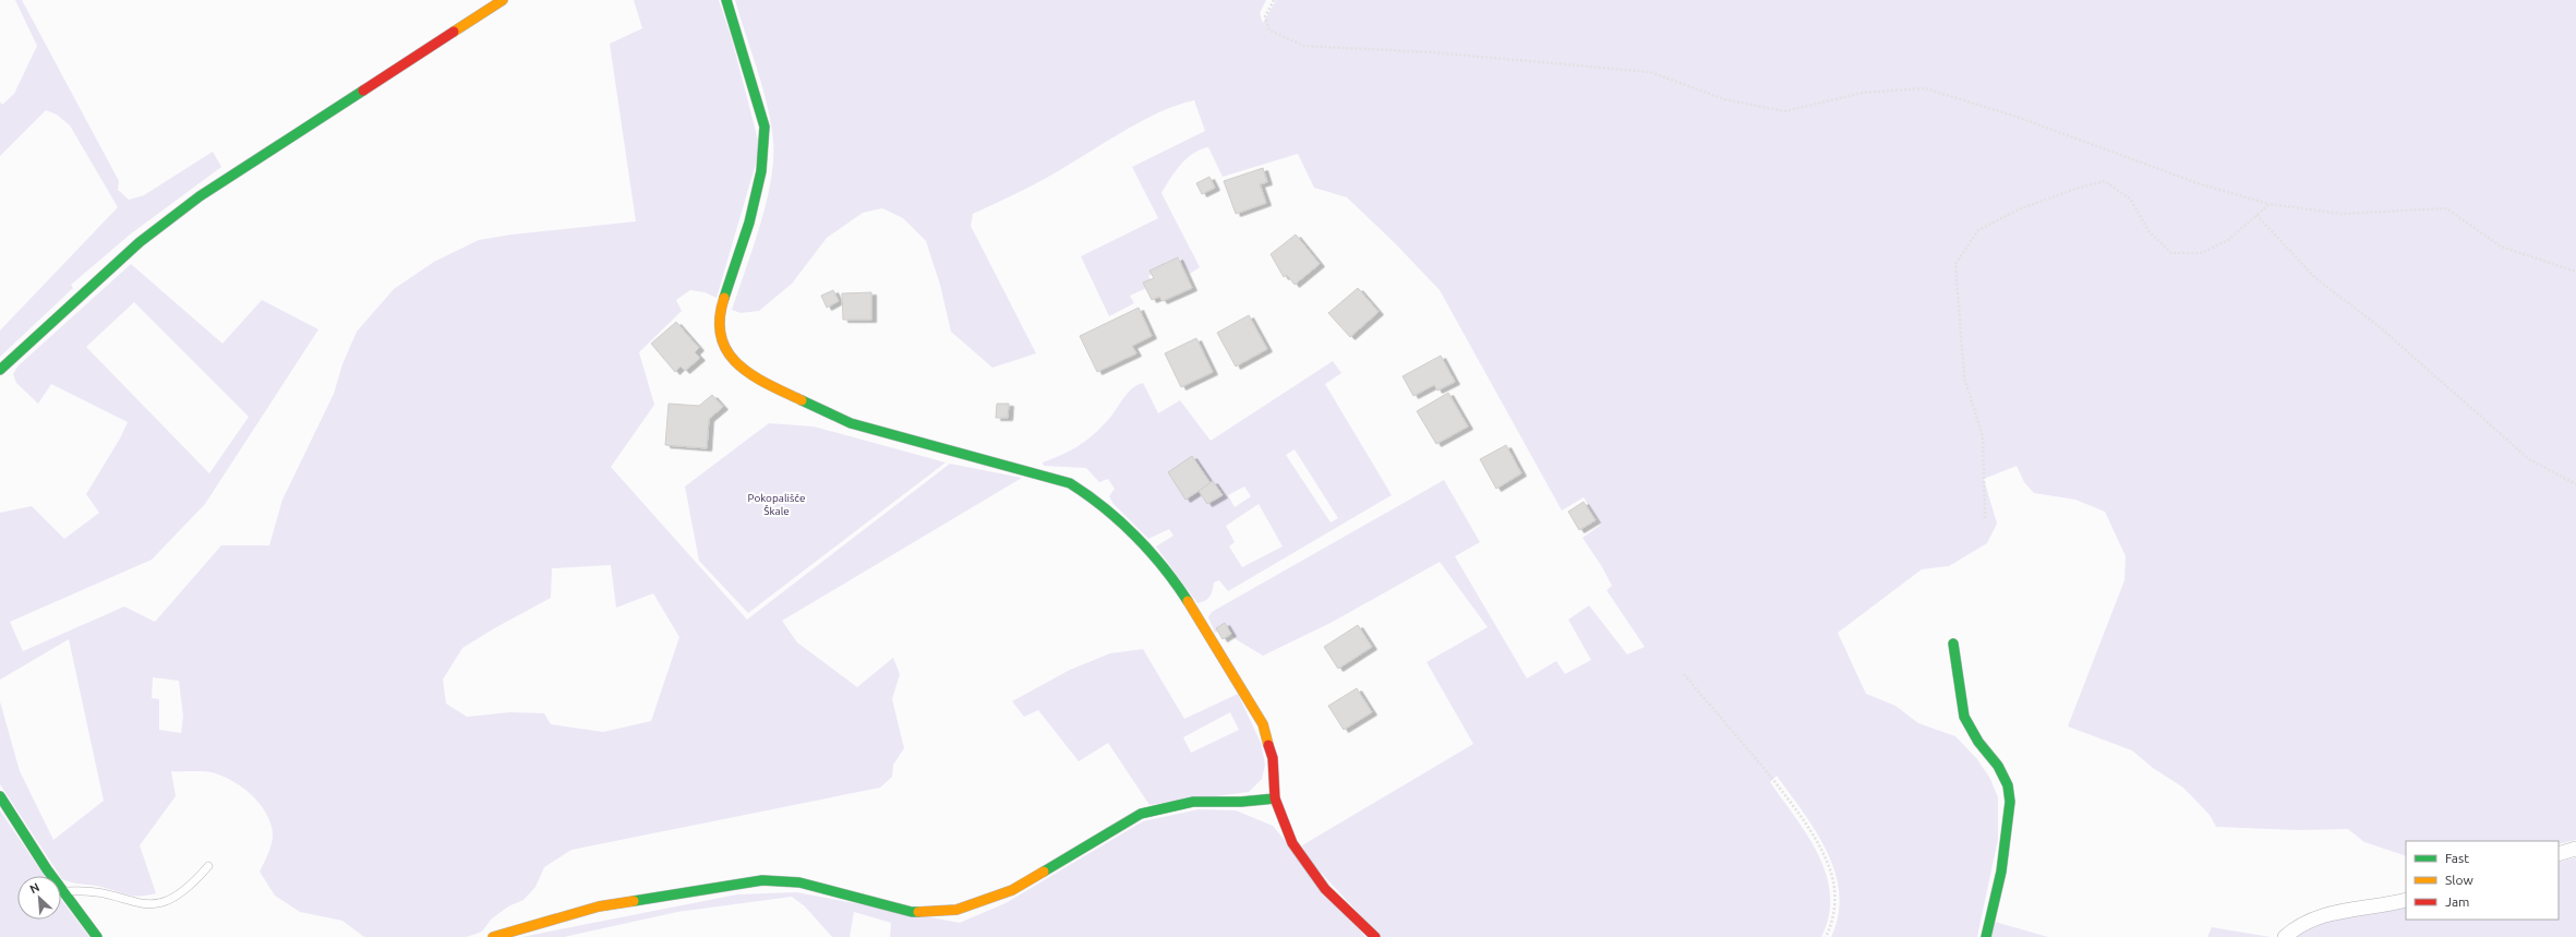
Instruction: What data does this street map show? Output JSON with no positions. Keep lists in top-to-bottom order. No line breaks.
{"parks":["Pokopališče Škale"],"legend":["Fast","Slow","Jam"],"north":"top left"}
